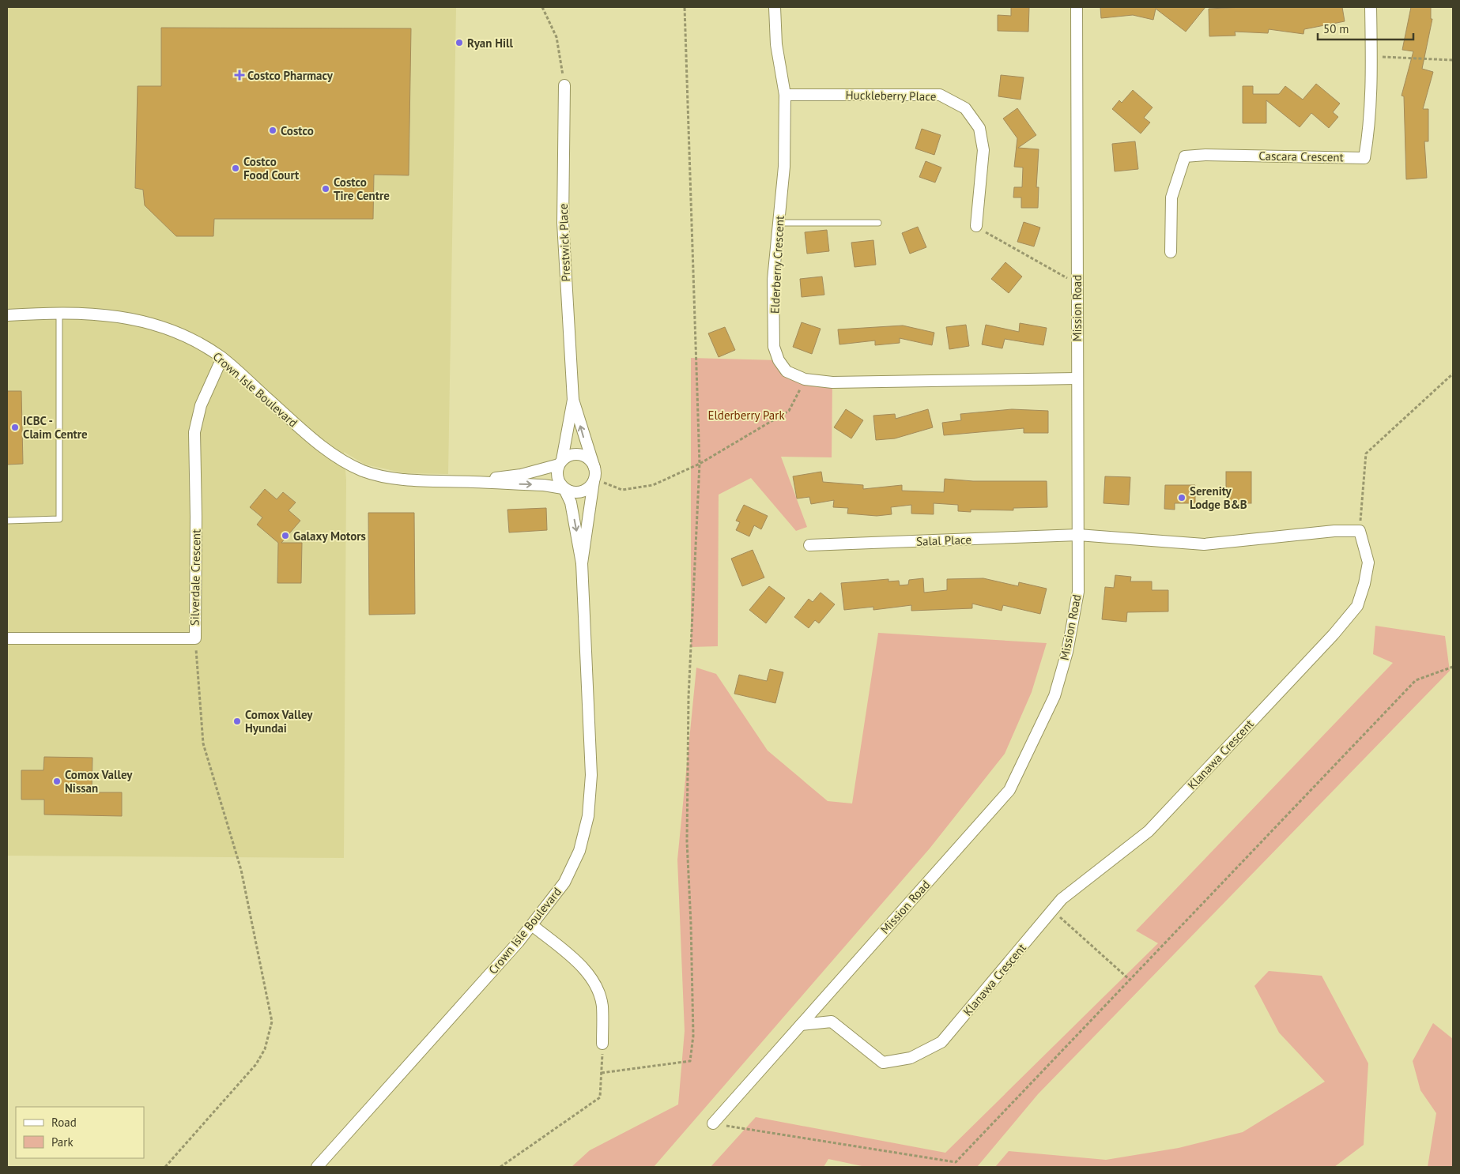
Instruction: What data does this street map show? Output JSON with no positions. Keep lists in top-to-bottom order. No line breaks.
{"streets":{"street":["Huckleberry Place","Cascara Crescent","Prestwick Place","Elderberry Crescent","Mission Road","Crown Isle Boulevard","Salal Place","Silverdale Crescent","Klanawa Crescent"]},"crossings":[["Huckleberry Place","Elderberry Crescent"],["Prestwick Place","Crown Isle Boulevard"],["Elderberry Crescent","Mission Road"],["Mission Road","Salal Place"],["Mission Road","Klanawa Crescent"],["Crown Isle Boulevard","Silverdale Crescent"]],"parks":["Elderberry Park"],"places":{"other":["Ryan Hill","Costco","Costco Food Court","Costco Tire Centre","ICBC - Claim Centre","Serenity Lodge B&B","Galaxy Motors","Comox Valley Hyundai","Comox Valley Nissan"],"health":["Costco Pharmacy"]},"legend":["Road","Park"],"scale_bar":"50 m"}
